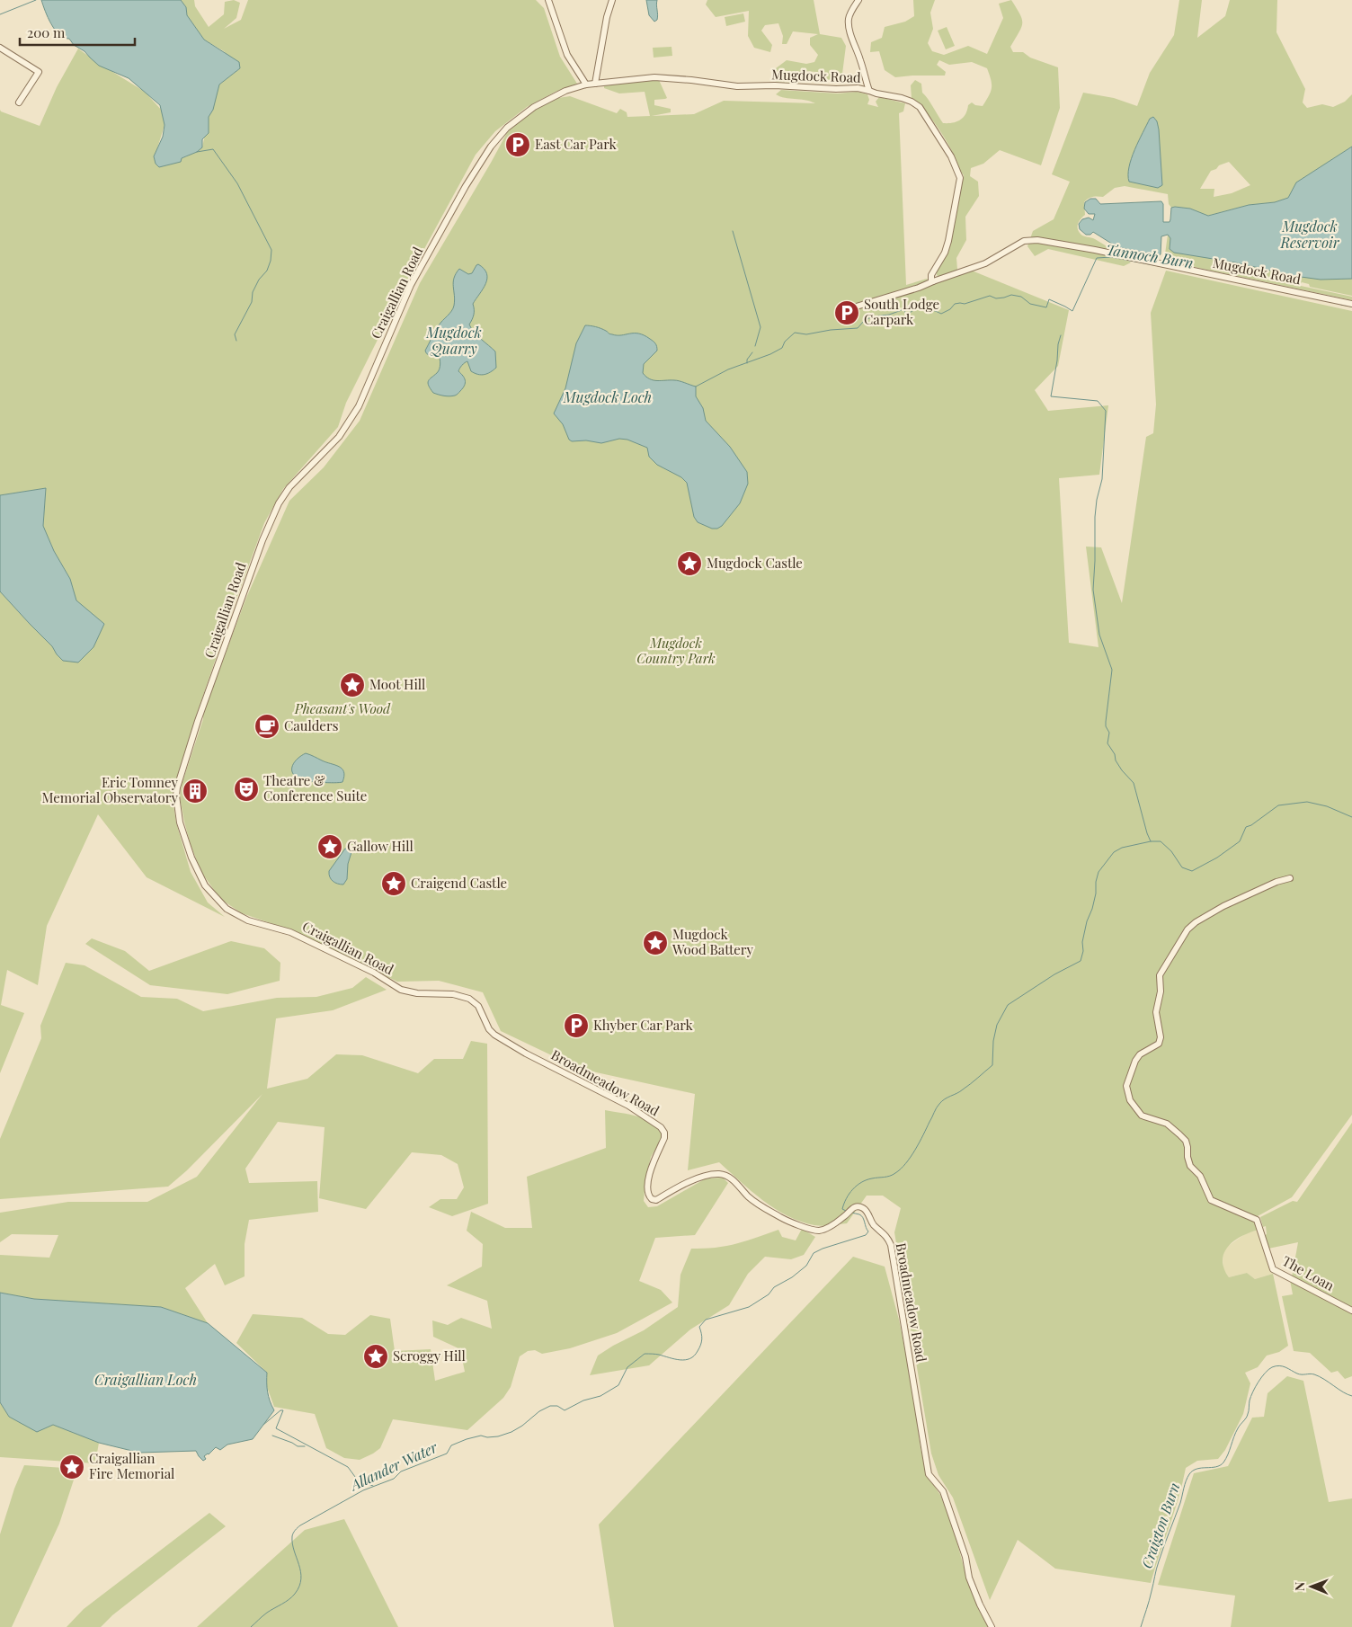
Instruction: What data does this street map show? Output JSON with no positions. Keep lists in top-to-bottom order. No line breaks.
{"streets":{"street":["Mugdock Road","Craigallian Road","Broadmeadow Road","The Loan"]},"crossings":[["Mugdock Road","Craigallian Road"],["Craigallian Road","Broadmeadow Road"]],"water":["Mugdock Reservoir","Tannoch Burn","Mugdock Quarry","Mugdock Loch","Craigallian Loch","Allander Water","Craigton Burn"],"parks":["Mugdock Country Park","Pheasant's Wood"],"places":{"parking":["East Car Park","South Lodge Carpark","Khyber Car Park"],"place":["Mugdock Castle","Moot Hill","Gallow Hill","Craigend Castle","Mugdock Wood Battery","Scroggy Hill","Craigallian Fire Memorial"],"cafe":["Caulders"],"theatre":["Theatre & Conference Suite"],"building":["Eric Tomney Memorial Observatory"]},"scale_bar":"200 m","north":"left"}
